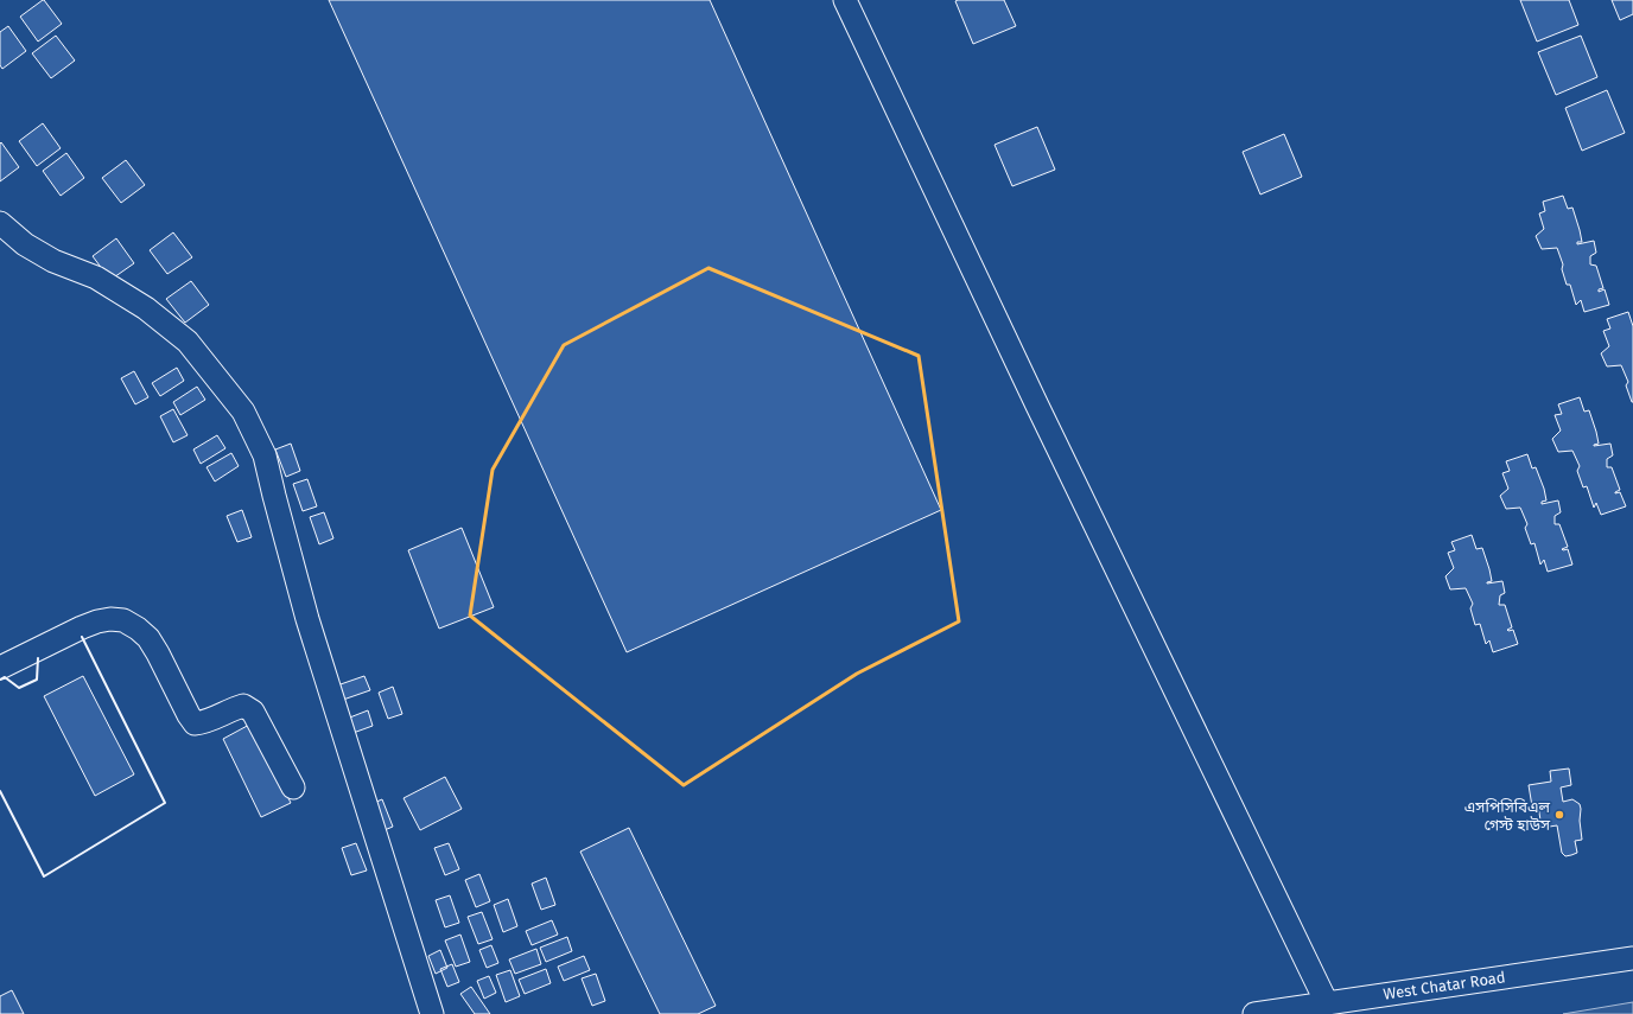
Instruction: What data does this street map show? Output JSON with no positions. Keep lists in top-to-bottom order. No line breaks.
{"streets":{"street":["West Chatar Road"]},"places":["এসপিসিবিএল গেস্ট হাউস"]}
